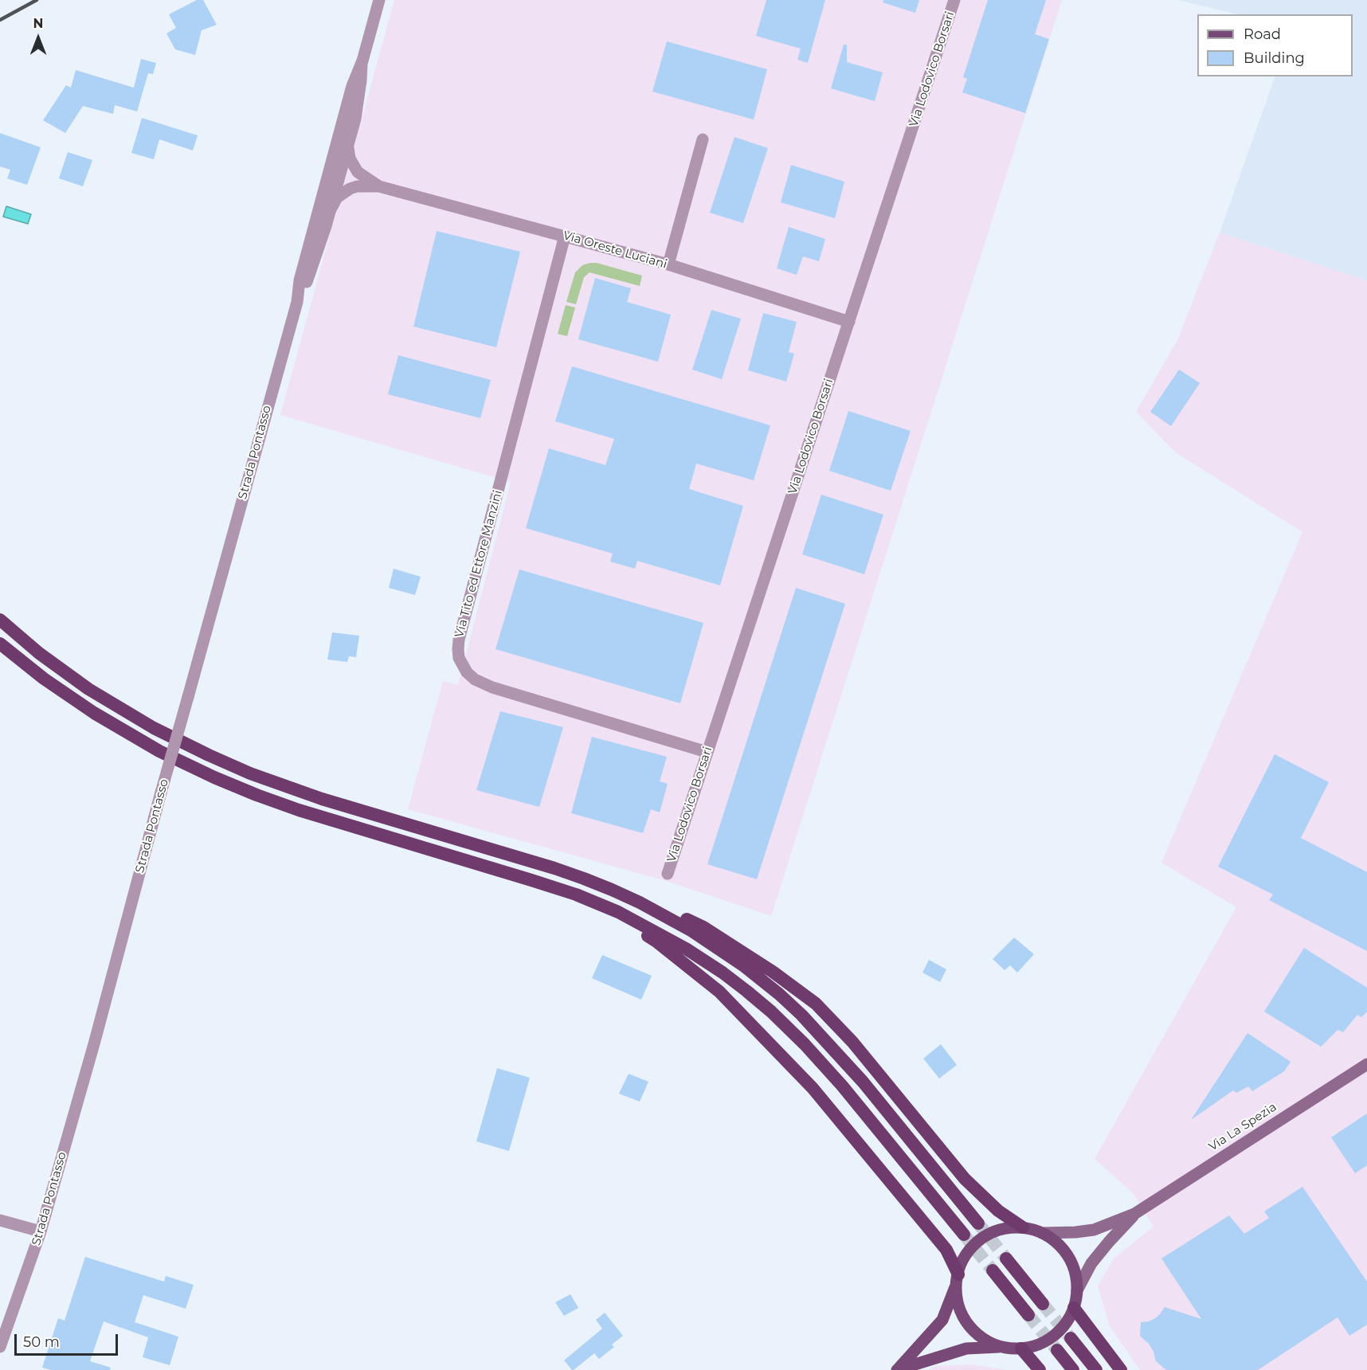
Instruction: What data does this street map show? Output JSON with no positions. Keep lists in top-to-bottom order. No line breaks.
{"streets":{"main road":["Via La Spezia"],"street":["Via Lodovico Borsari","Via Oreste Luciani","Strada Pontasso","Via Tito ed Ettore Manzini"]},"crossings":[["Via Lodovico Borsari","Via Oreste Luciani"],["Via Lodovico Borsari","Via Tito ed Ettore Manzini"],["Via Oreste Luciani","Strada Pontasso"],["Via Oreste Luciani","Via Tito ed Ettore Manzini"]],"legend":["Road","Building"],"scale_bar":"50 m","north":"top"}
